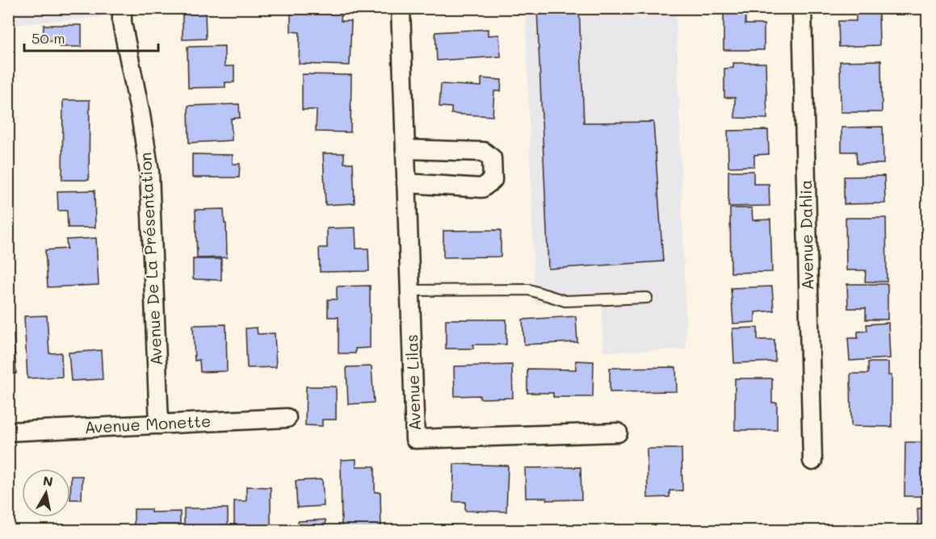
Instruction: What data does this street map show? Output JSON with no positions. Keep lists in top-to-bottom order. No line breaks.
{"streets":{"street":["Avenue Dahlia","Avenue De La Présentation","Avenue Lilas","Avenue Monette"]},"crossings":[["Avenue De La Présentation","Avenue Monette"]],"scale_bar":"50 m","north":"top"}
